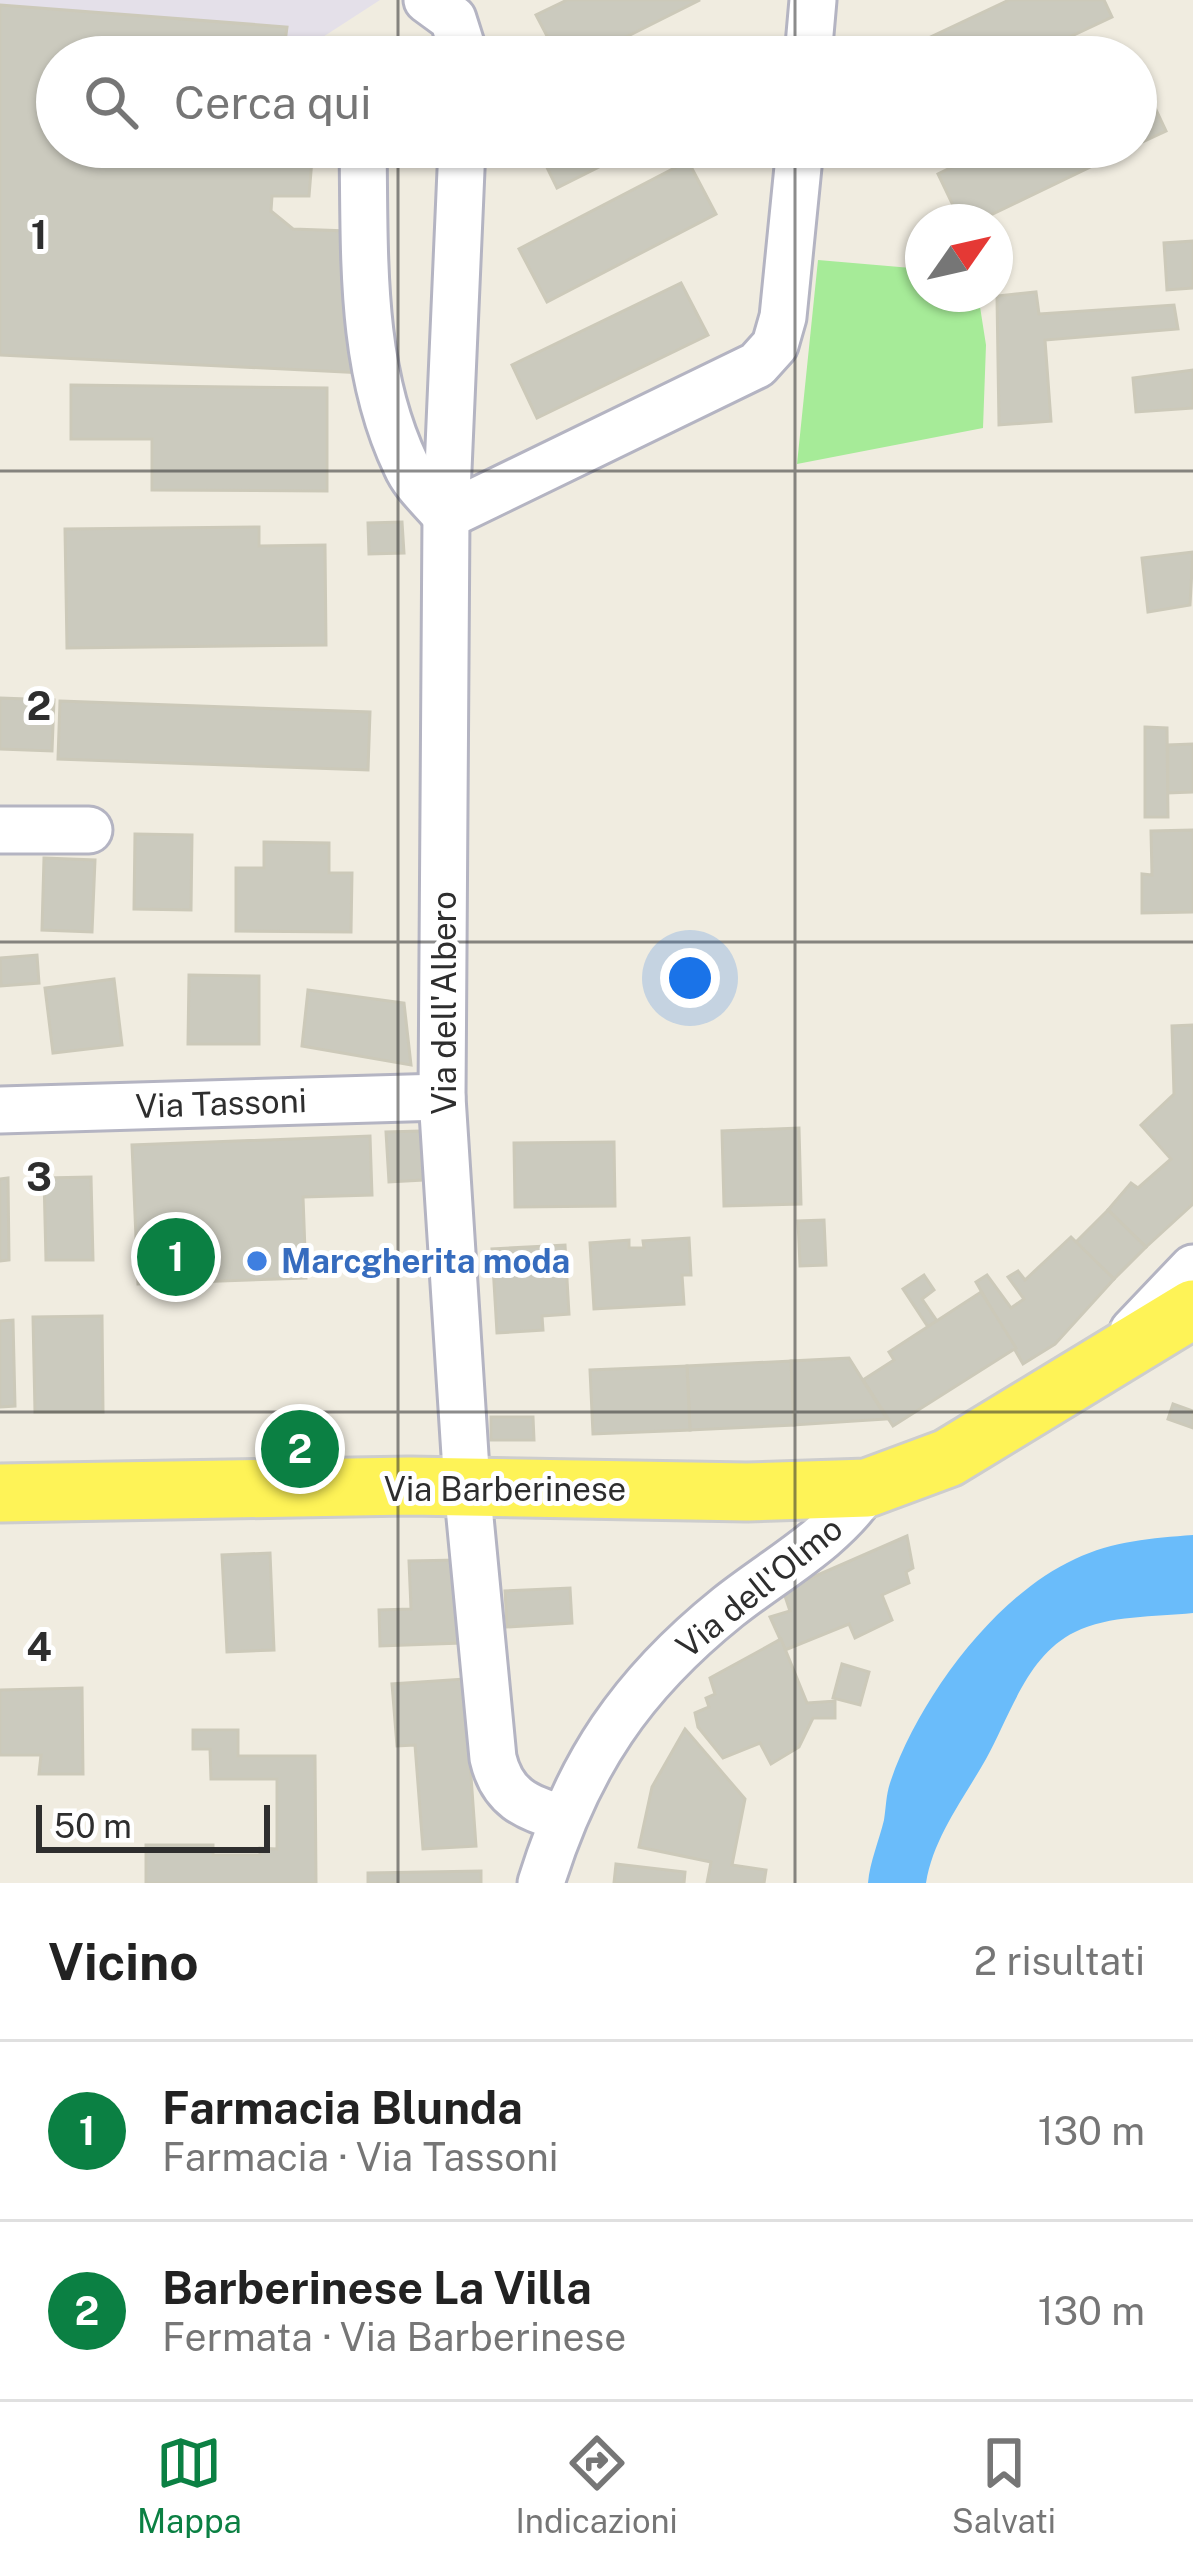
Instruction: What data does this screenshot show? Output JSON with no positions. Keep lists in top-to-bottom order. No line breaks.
{"streets":{"main road":["Via Barberinese","Via dell'Olmo"],"street":["Via dell'Albero","Via Tassoni"]},"crossings":[["Via dell'Albero","Via Tassoni"],["Via dell'Albero","Via Barberinese"],["Via dell'Albero","Via dell'Olmo"],["Via Barberinese","Via dell'Olmo"]],"places":["Marcgherita moda"],"scale_bar":"50 m","north":"top right","page":{"search":"Cerca qui","pins":["1","2"],"scale":"50 m","heading":["Vicino","2 risultati"],"list":[{"mark":"1","name":"Farmacia Blunda","note":"Farmacia · Via Tassoni","value":"130 m"},{"mark":"2","name":"Barberinese La Villa","note":"Fermata · Via Barberinese","value":"130 m"}],"nav":["Mappa","Indicazioni","Salvati"]},"grid":{"rows":["1","2","3","4"]}}
